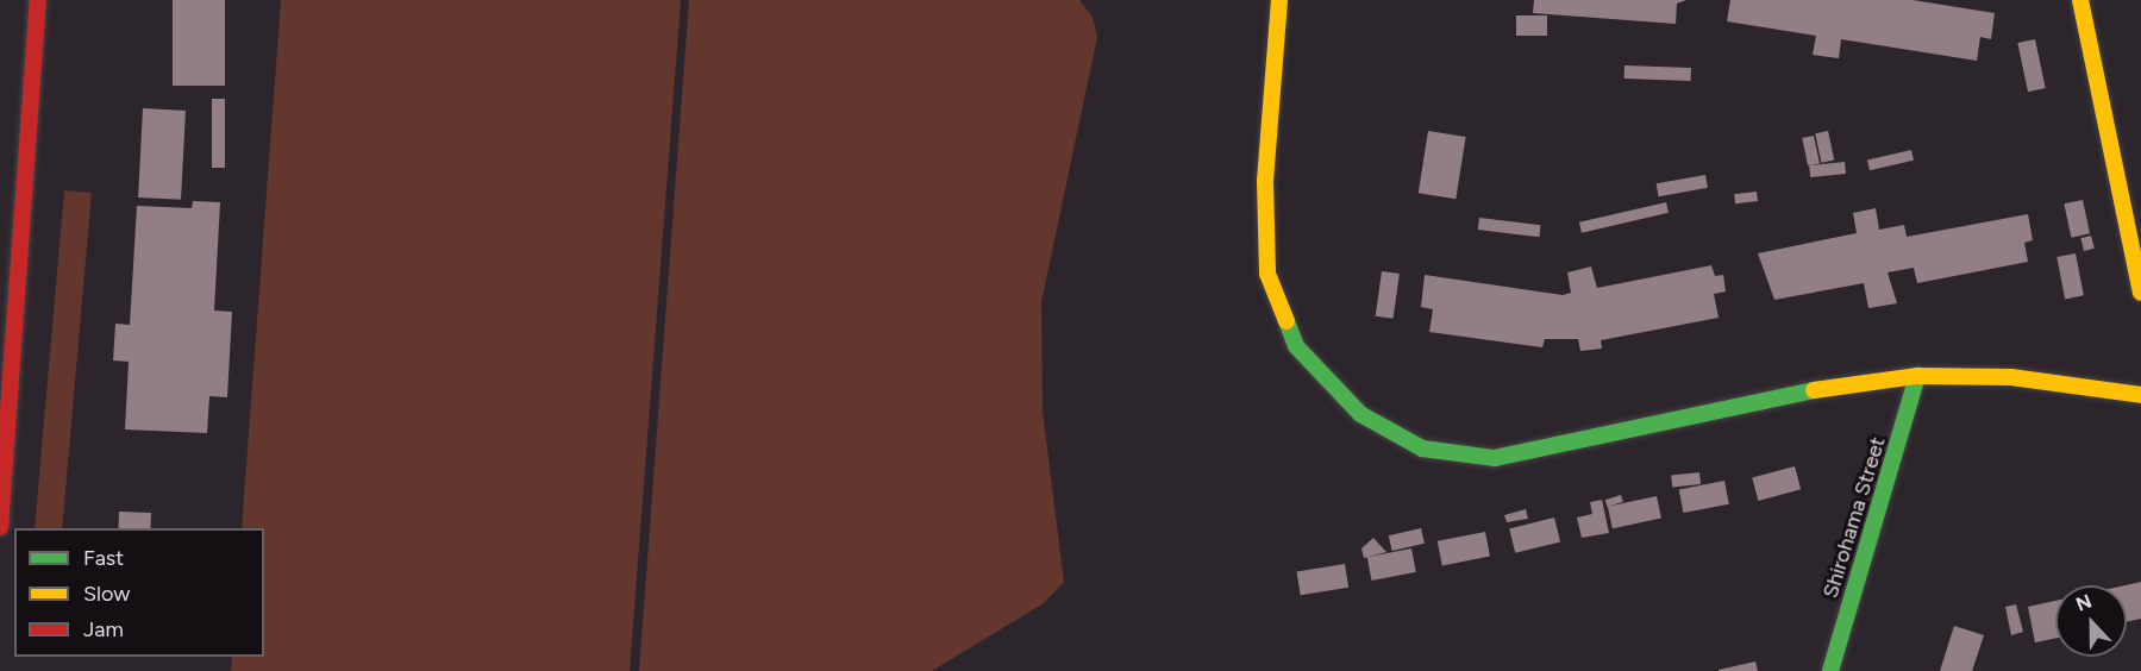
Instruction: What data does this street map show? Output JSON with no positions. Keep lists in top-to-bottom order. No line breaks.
{"streets":{"street":["Shirohama Street"]},"legend":["Fast","Slow","Jam"],"north":"top"}
